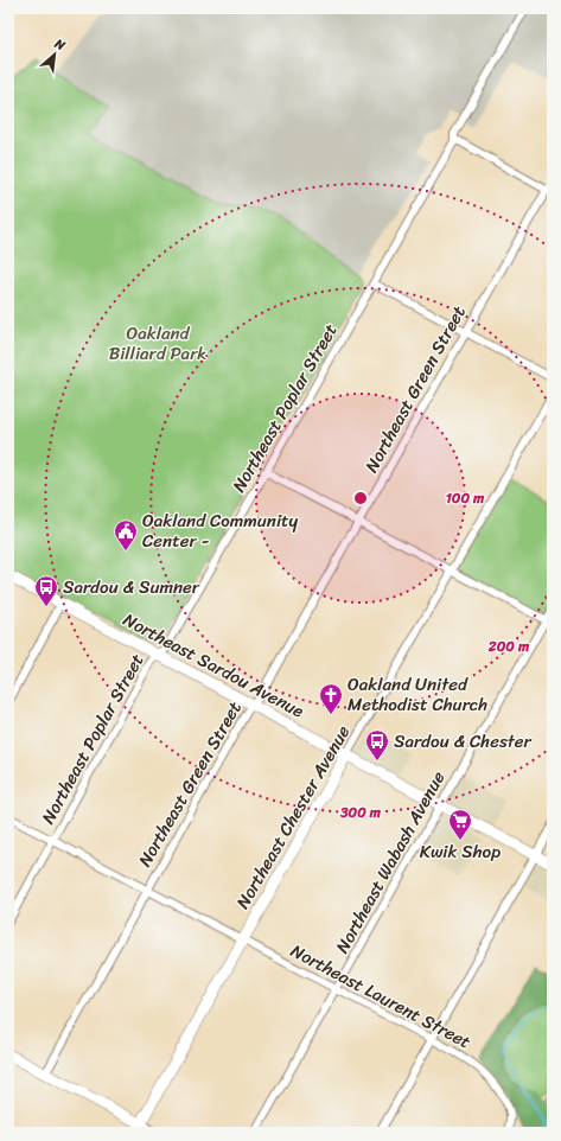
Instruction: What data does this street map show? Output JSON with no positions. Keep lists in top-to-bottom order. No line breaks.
{"streets":{"main road":["Northeast Sardou Avenue","Northeast Chester Avenue"],"street":["Northeast Green Street","Northeast Poplar Street","Northeast Wabash Avenue","Northeast Laurent Street"]},"crossings":[["Northeast Green Street","Northeast Sardou Avenue"],["Northeast Green Street","Northeast Laurent Street"],["Northeast Poplar Street","Northeast Sardou Avenue"],["Northeast Poplar Street","Northeast Laurent Street"],["Northeast Sardou Avenue","Northeast Chester Avenue"],["Northeast Sardou Avenue","Northeast Wabash Avenue"],["Northeast Chester Avenue","Northeast Laurent Street"],["Northeast Wabash Avenue","Northeast Laurent Street"]],"parks":["Oakland Billiard Park"],"places":{"public building":["Oakland Community Center -"],"bus stop":["Sardou & Sumner","Sardou & Chester"],"church":["Oakland United Methodist Church"],"supermarket":["Kwik Shop"]},"north":"top right","rings":["100 m","200 m","300 m"]}
